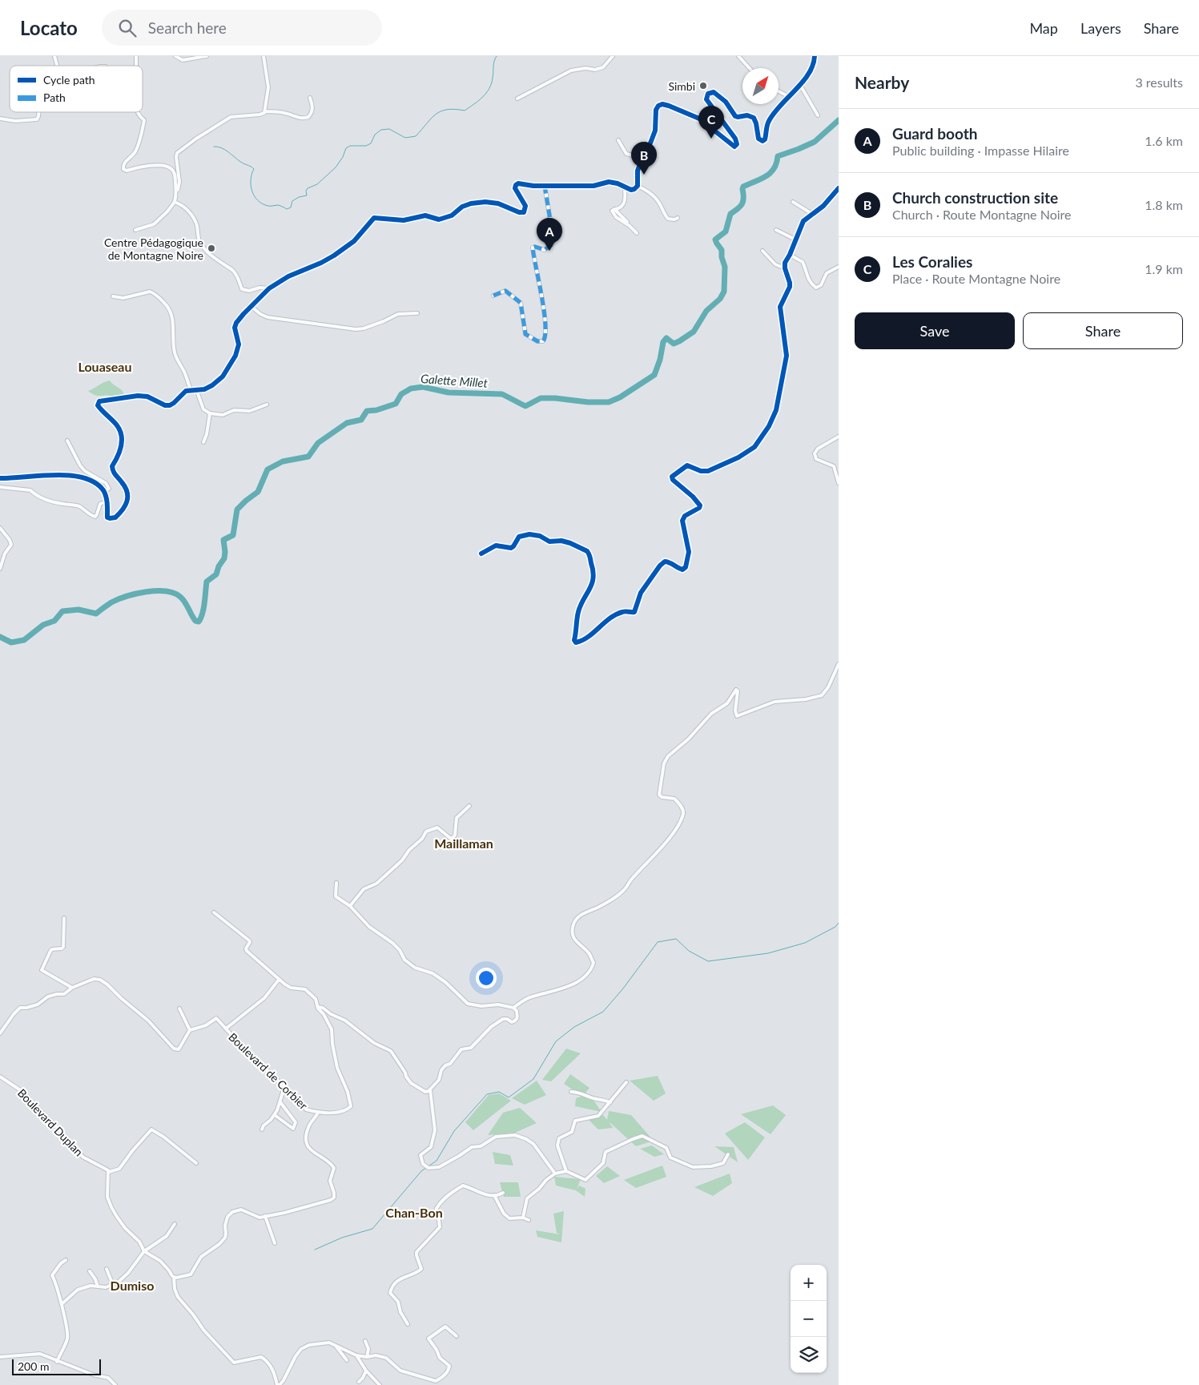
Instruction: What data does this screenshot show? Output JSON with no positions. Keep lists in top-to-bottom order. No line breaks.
{"streets":{"street":["Boulevard de Corbier","Boulevard Duplan"]},"districts":["Louaseau","Maillaman","Chan-Bon","Dumiso"],"water":["Galette Millet"],"places":["Simbi","Centre Pédagogique de Montagne Noire"],"legend":["Cycle path","Path"],"scale_bar":"200 m","north":"top right","page":{"header":"Locato","search":"Search here","nav":["Map","Layers","Share"],"heading":["Nearby","3 results"],"pins":["C","B","A"],"list":[{"mark":"A","name":"Guard booth","note":"Public building · Impasse Hilaire","value":"1.6 km"},{"mark":"B","name":"Church construction site","note":"Church · Route Montagne Noire","value":"1.8 km"},{"mark":"C","name":"Les Coralies","note":"Place · Route Montagne Noire","value":"1.9 km"}],"buttons":["Save","Share"],"map_buttons":["+","−"],"scale":"200 m"}}
